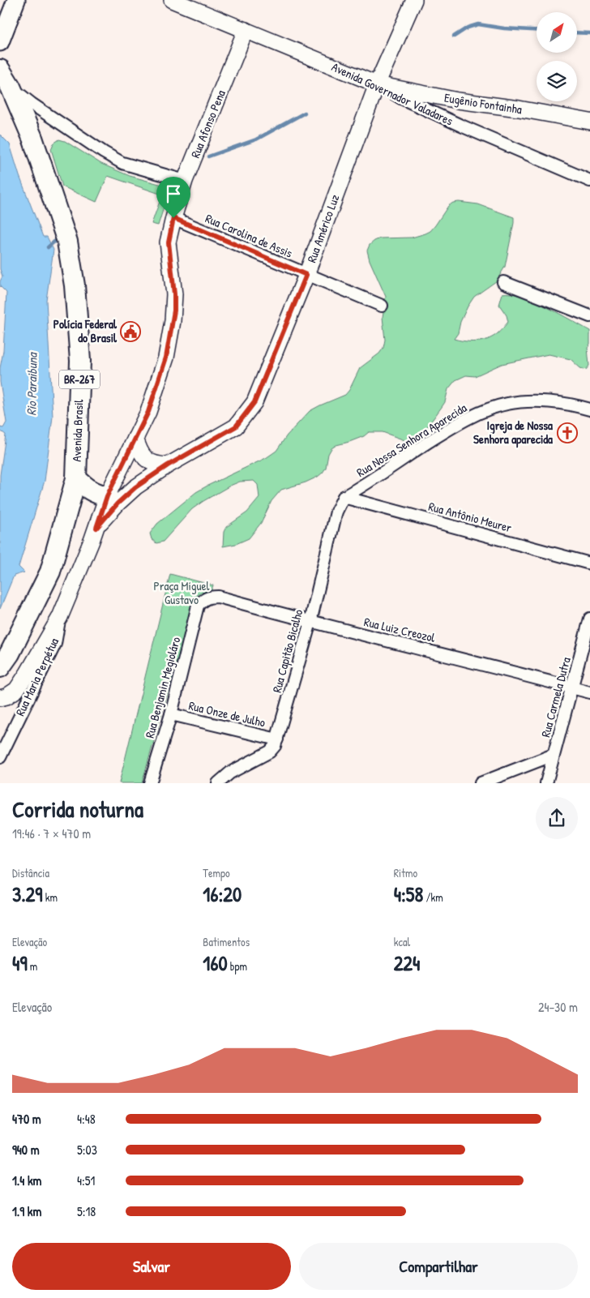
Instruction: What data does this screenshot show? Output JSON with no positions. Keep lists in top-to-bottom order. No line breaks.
{"streets":{"highway":["BR-267","Avenida Brasil"],"street":["Avenida Governador Valadares","Eugênio Fontainha","Rua Afonso Pena","Rua Américo Luz","Rua Carolina de Assis","Rua Nossa Senhora Aparecida","Rua Antônio Meurer","Rua Luiz Creozol","Rua Capitão Bicalho","Rua Maria Perpétua","Rua Benjamin Megioláro","Rua Carmela Dutra","Rua Onze de Julho"]},"crossings":[["Avenida Governador Valadares","Eugênio Fontainha"],["Avenida Governador Valadares","Rua Afonso Pena"],["Avenida Governador Valadares","Rua Américo Luz"],["Eugênio Fontainha","Rua Américo Luz"],["Rua Afonso Pena","Rua Carolina de Assis"],["Rua Afonso Pena","Rua Maria Perpétua"],["Rua Américo Luz","Rua Carolina de Assis"],["Rua Américo Luz","Rua Maria Perpétua"],["Rua Carolina de Assis","Rua Maria Perpétua"],["Rua Nossa Senhora Aparecida","Rua Antônio Meurer"],["Rua Nossa Senhora Aparecida","Rua Capitão Bicalho"],["Rua Antônio Meurer","Rua Capitão Bicalho"],["Rua Luiz Creozol","Rua Capitão Bicalho"],["Rua Luiz Creozol","Rua Benjamin Megioláro"],["Rua Luiz Creozol","Rua Carmela Dutra"],["Rua Capitão Bicalho","Rua Onze de Julho"],["Rua Benjamin Megioláro","Rua Onze de Julho"]],"water":["Rio Paraibuna"],"parks":["Praça Miguel Gustavo"],"places":{"public building":["Polícia Federal do Brasil"],"church":["Igreja de Nossa Senhora aparecida"]},"north":"top right","page":{"heading":["Corrida noturna","19:46 · 7 × 470 m"],"stats":[["Distância","3.29 km"],["Tempo","16:20"],["Ritmo","4:58 /km"],["Elevação","49 m"],["Batimentos","160 bpm"],["kcal","224"]],"chart":["Elevação","24–30 m"],"list":[{"name":"470 m","note":"4:48"},{"name":"940 m","note":"5:03"},{"name":"1.4 km","note":"4:51"},{"name":"1.9 km","note":"5:18"}],"buttons":["Salvar","Compartilhar"]}}
